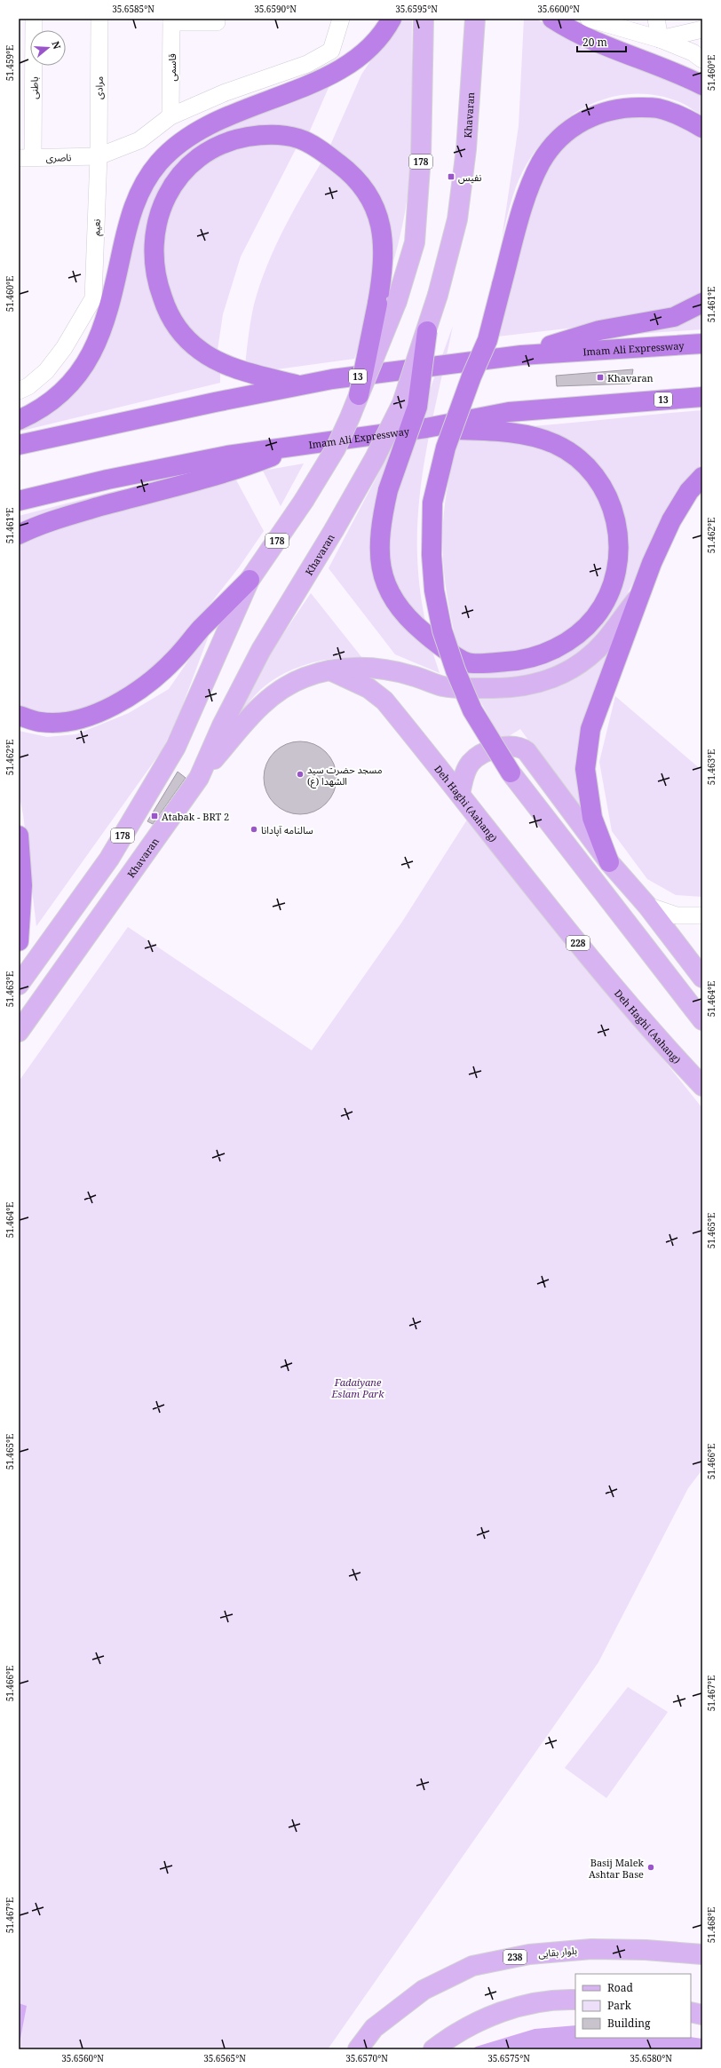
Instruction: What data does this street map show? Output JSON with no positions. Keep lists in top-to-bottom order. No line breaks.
{"streets":{"highway":["Imam Ali Expressway","13"],"main road":["Khavaran","178","Deh Haghi (Aahang)","228","بلوار بقایی","238"],"street":["قاسمی","باطنی","مرادی","ناصری","نعیم"]},"crossings":[["باطنی","ناصری"],["مرادی","ناصری"],["مرادی","نعیم"],["ناصری","نعیم"]],"parks":["Fadaiyane Eslam Park"],"places":{"transit":["نفیس","Khavaran","Atabak - BRT 2"],"other":["مسجد حضرت سید الشهدا (ع)","سالنامه آپادانا","Basij Malek Ashtar Base"]},"legend":["Road","Park","Building"],"scale_bar":"20 m","north":"right","coordinates":["35.6585°N","35.6590°N","35.6595°N","35.6600°N","51.459°E","51.460°E","51.461°E","51.462°E","51.463°E","51.464°E","51.465°E","51.466°E","51.467°E","51.468°E","35.6560°N","35.6565°N","35.6570°N","35.6575°N","35.6580°N"]}
